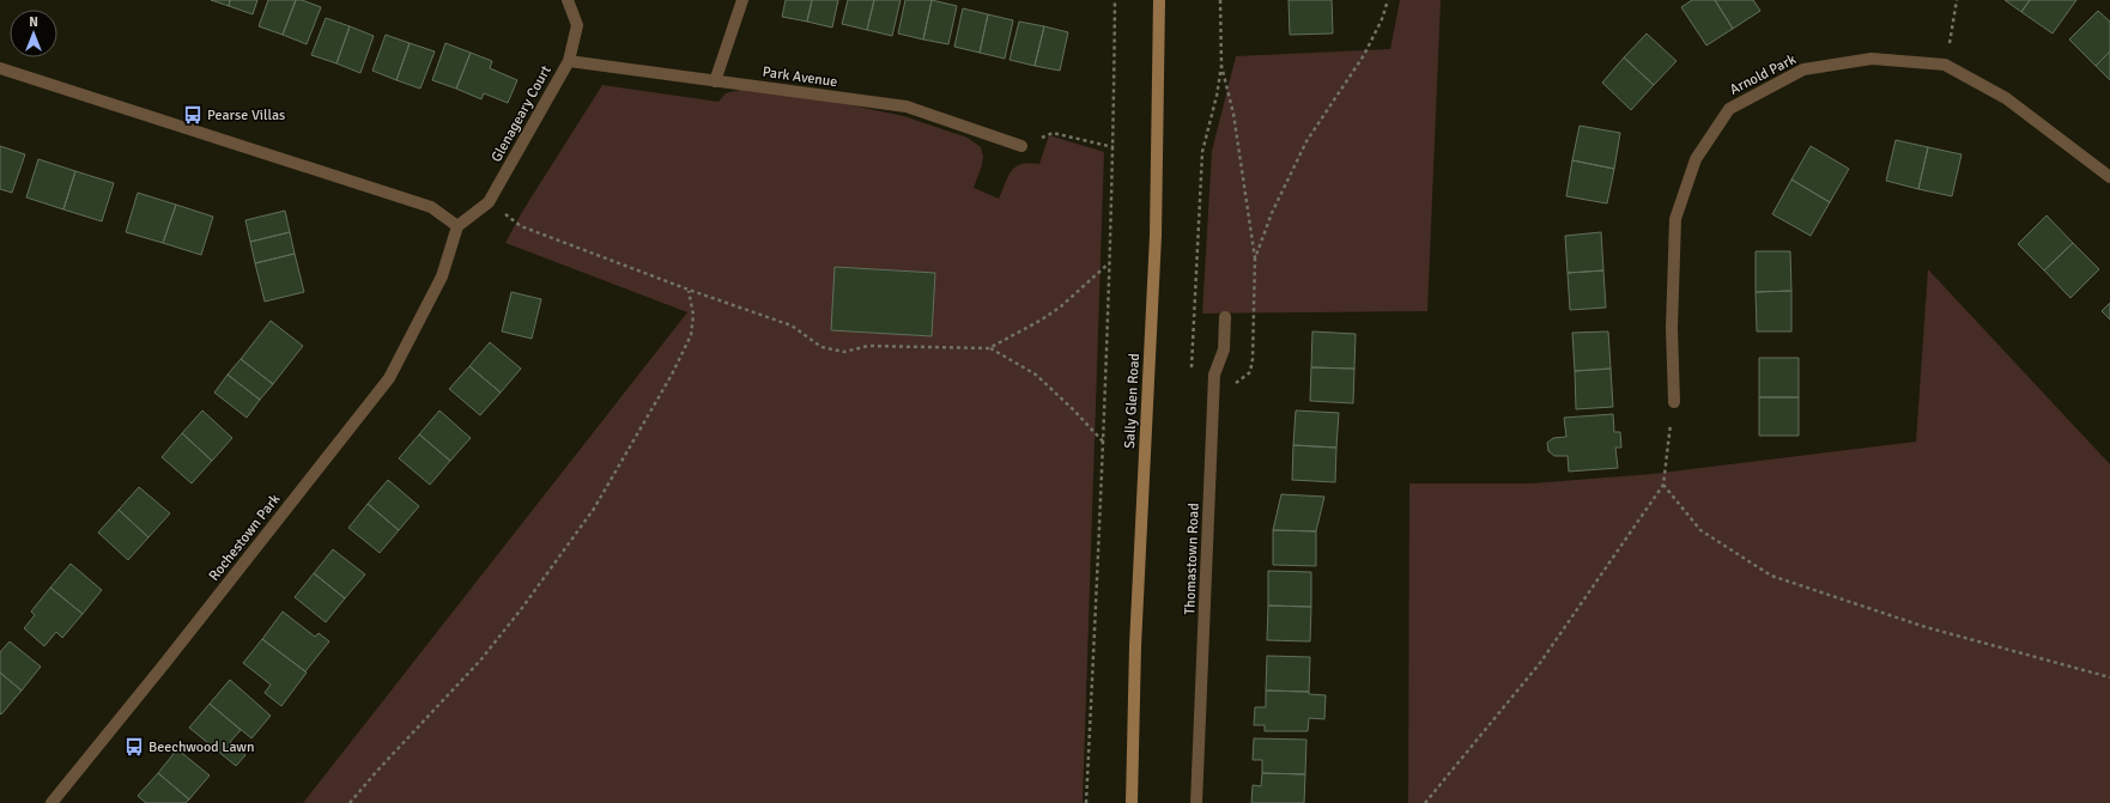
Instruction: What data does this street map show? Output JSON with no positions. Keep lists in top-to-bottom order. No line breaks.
{"streets":{"main road":["Sally Glen Road"],"street":["Arnold Park","Park Avenue","Glenageary Court","Rochestown Park","Thomastown Road"]},"crossings":[["Park Avenue","Glenageary Court"],["Glenageary Court","Rochestown Park"]],"places":{"bus stop":["Pearse Villas","Beechwood Lawn"]},"north":"top"}
